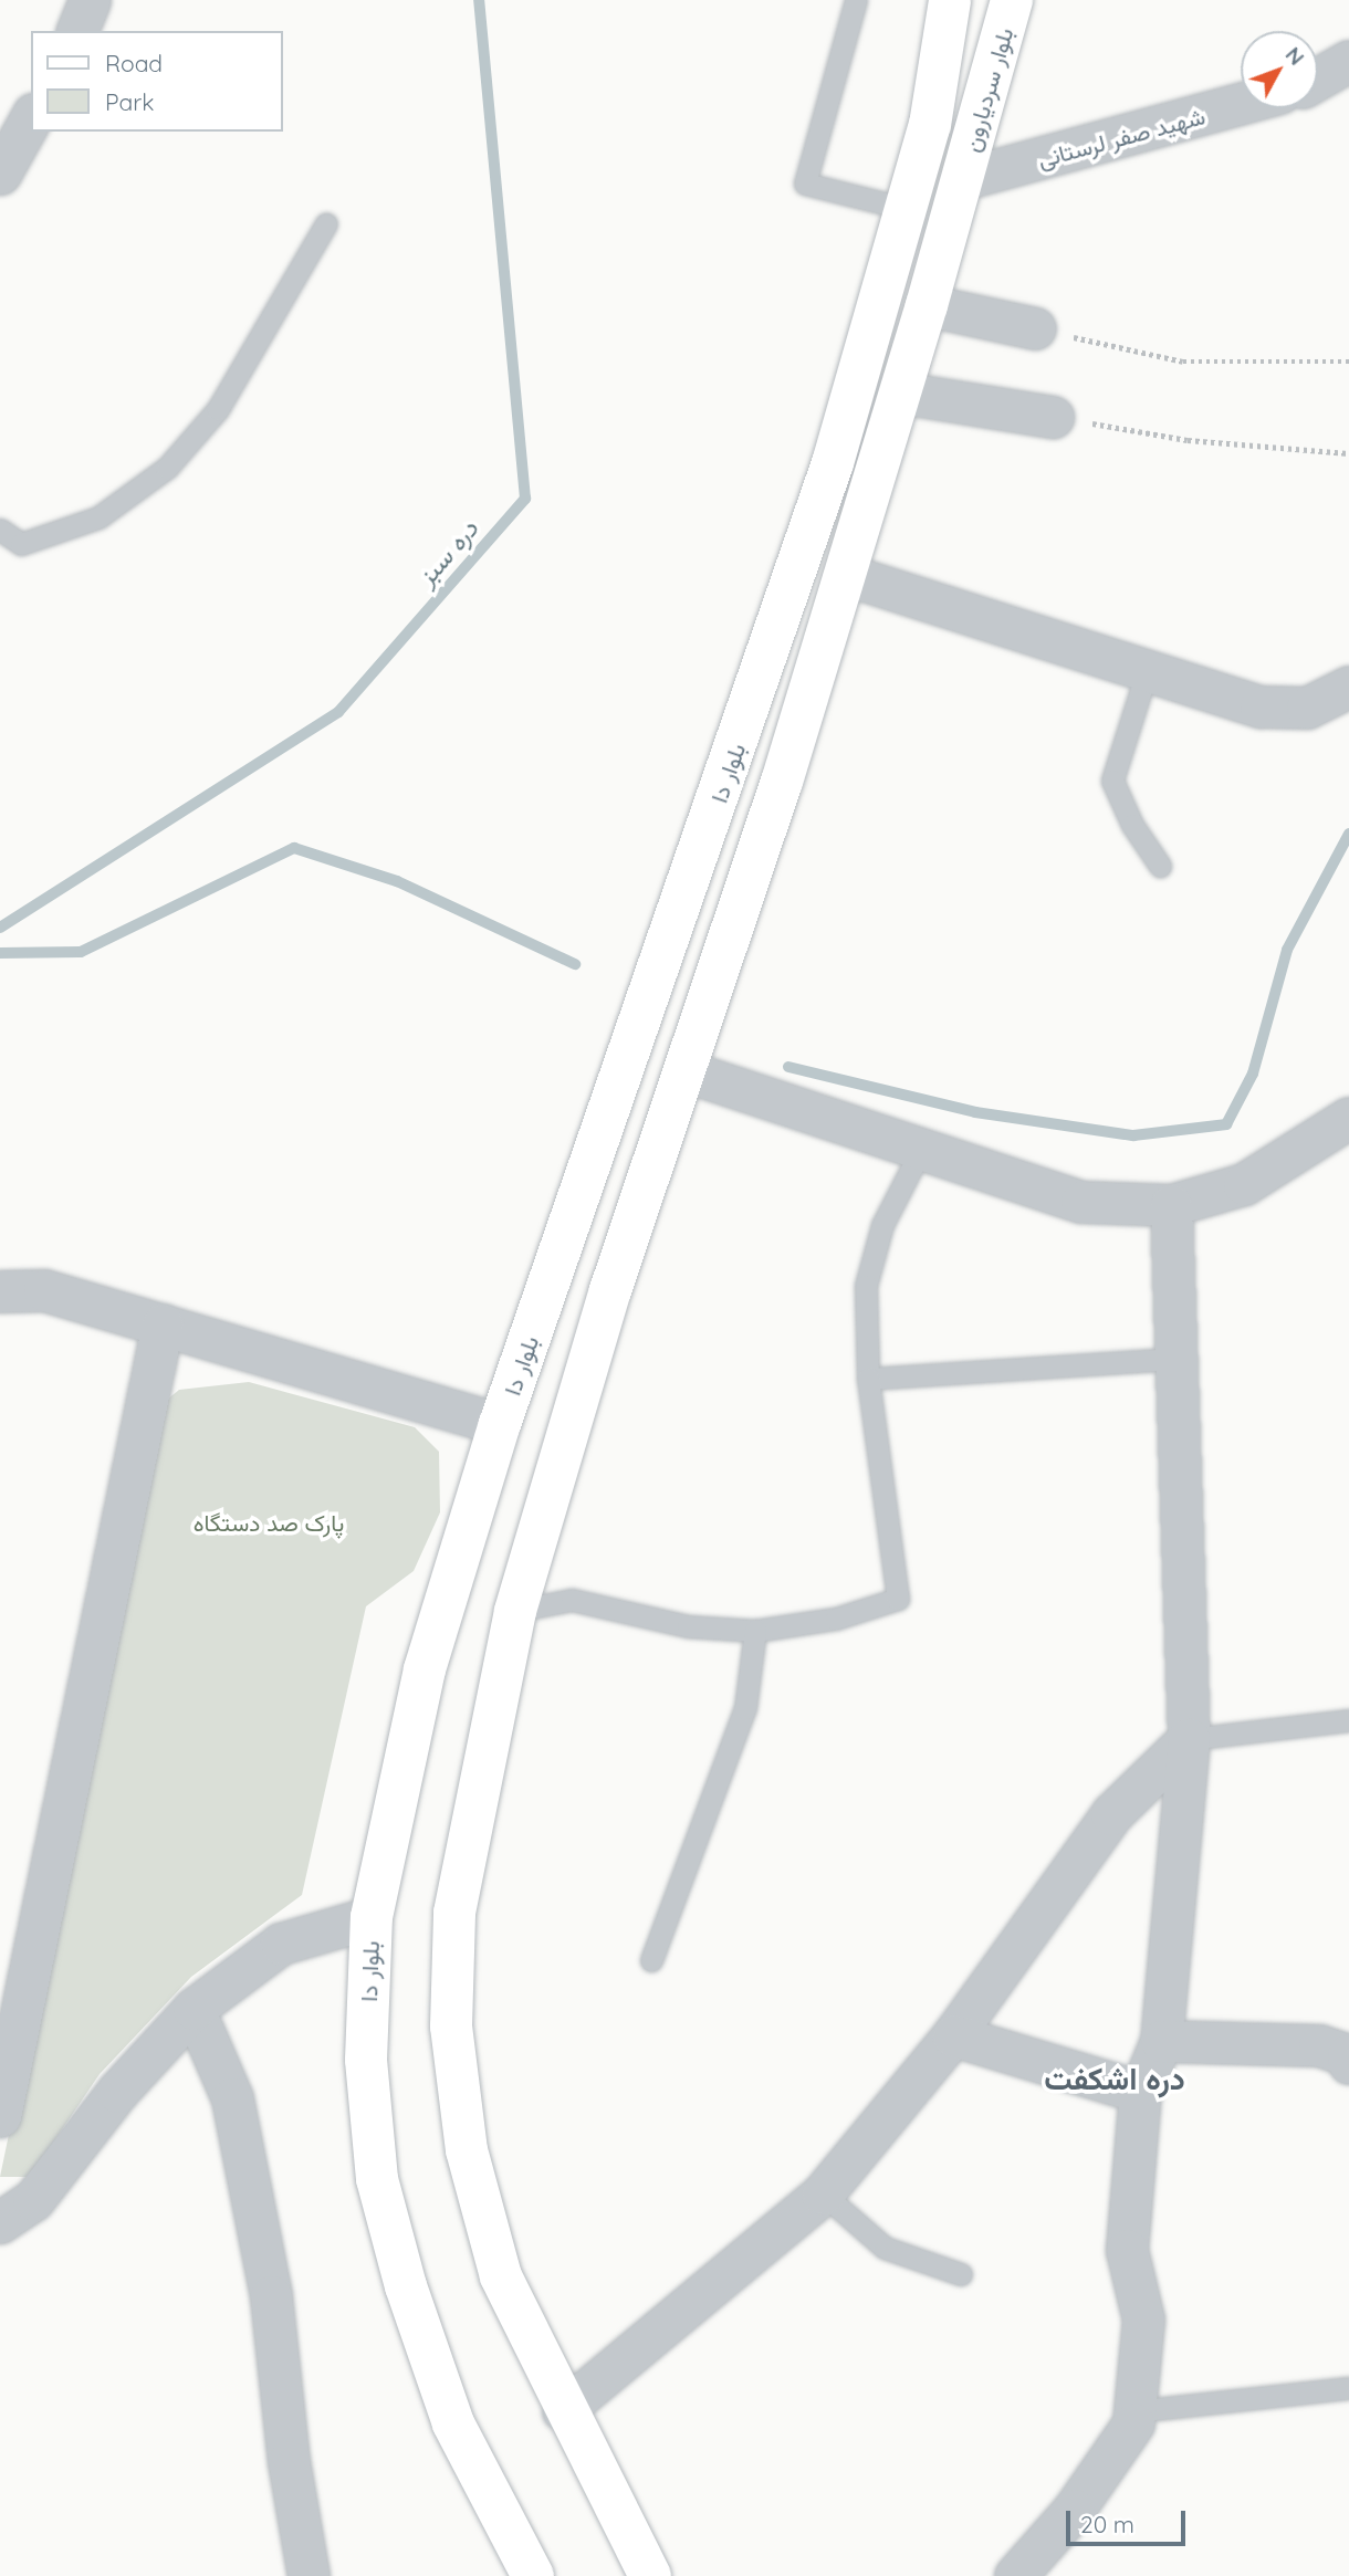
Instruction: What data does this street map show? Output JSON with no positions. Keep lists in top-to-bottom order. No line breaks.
{"streets":{"main road":["بلوار سردیارون","بلوار دا"],"street":["شهید صفر لرستانی"]},"crossings":[["بلوار سردیارون","شهید صفر لرستانی"],["بلوار سردیارون","بلوار دا"]],"districts":["دره اشکفت"],"water":["دره سبز"],"parks":["پارک صد دستگاه"],"legend":["Road","Park"],"scale_bar":"20 m","north":"top right"}
